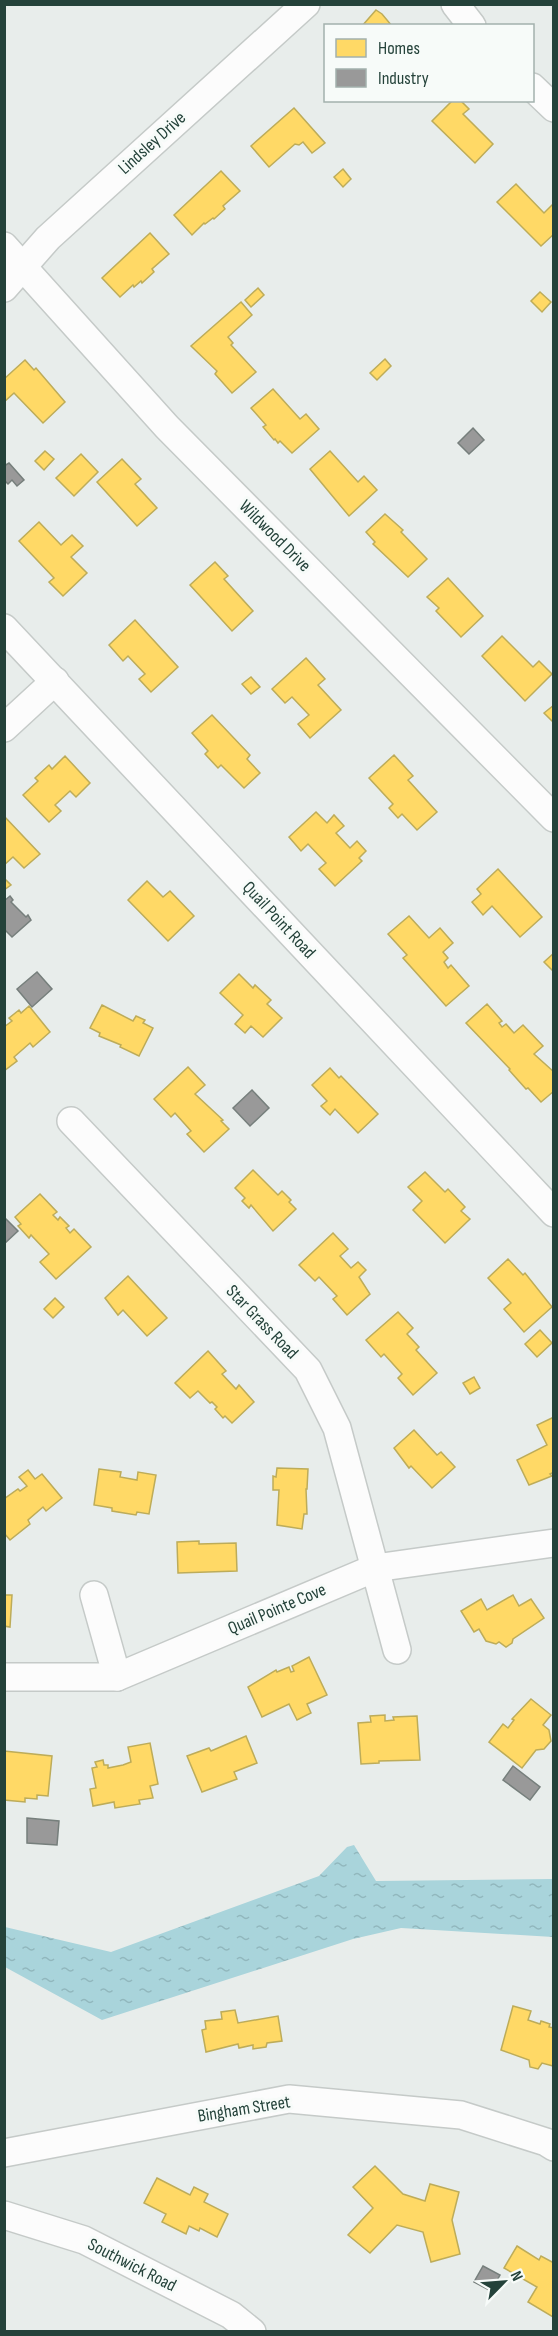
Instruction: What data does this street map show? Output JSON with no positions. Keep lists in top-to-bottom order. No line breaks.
{"streets":{"street":["Lindsley Drive","Wildwood Drive","Quail Point Road","Star Grass Road","Quail Pointe Cove","Bingham Street","Southwick Road"]},"crossings":[["Lindsley Drive","Wildwood Drive"],["Star Grass Road","Quail Pointe Cove"]],"legend":["Homes","Industry"],"north":"top right"}
